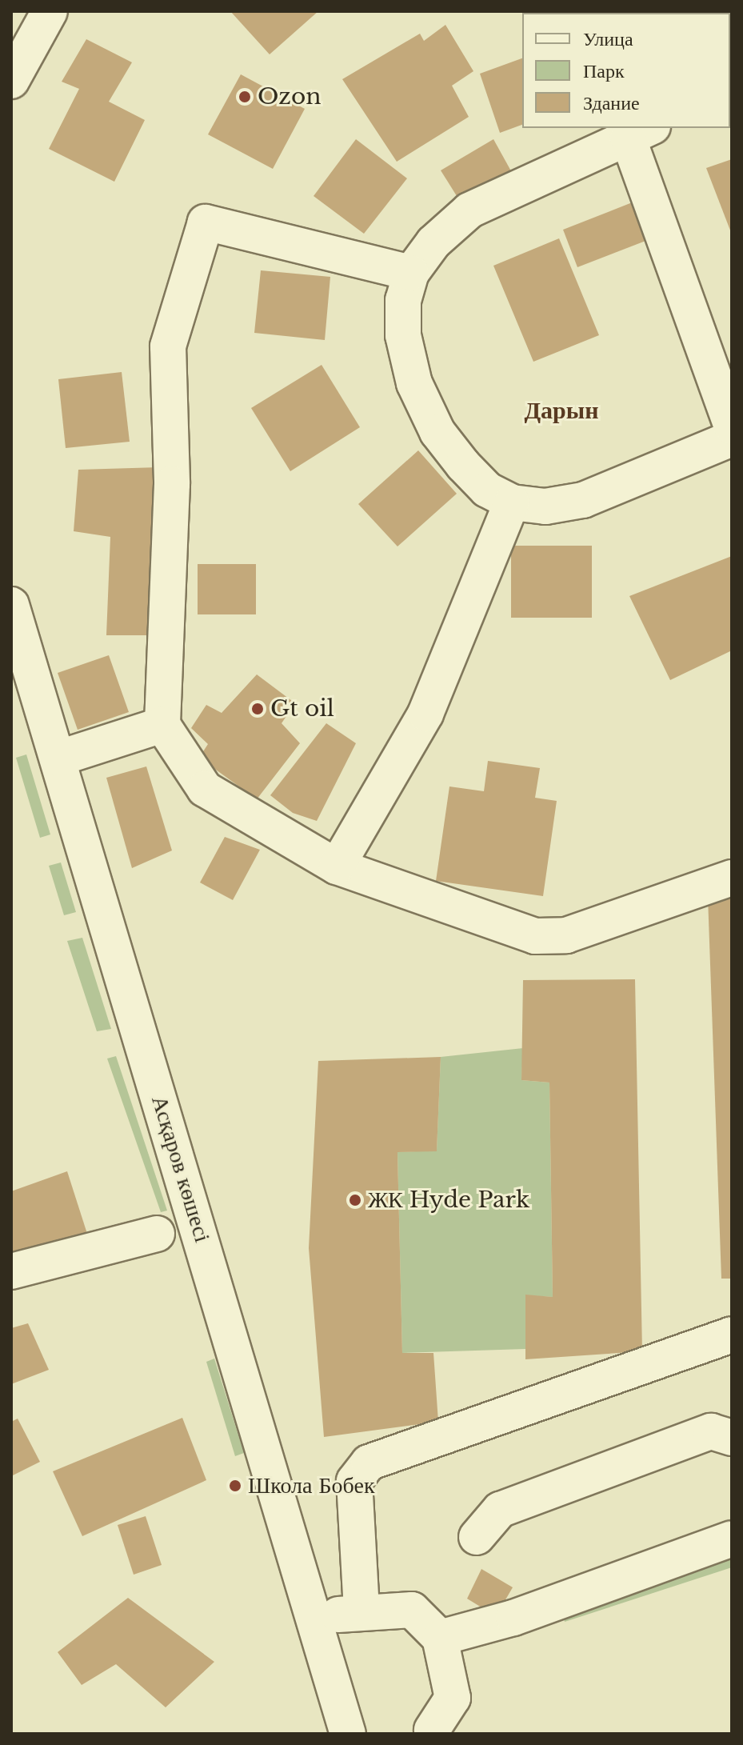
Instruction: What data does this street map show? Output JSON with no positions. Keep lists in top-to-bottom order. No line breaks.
{"streets":{"street":["Асқаров көшесі"]},"districts":["Дарын"],"places":["Ozon","Gt oil","ЖК Hyde Park","Школа Бобек"],"legend":["Улица","Парк","Здание"]}
